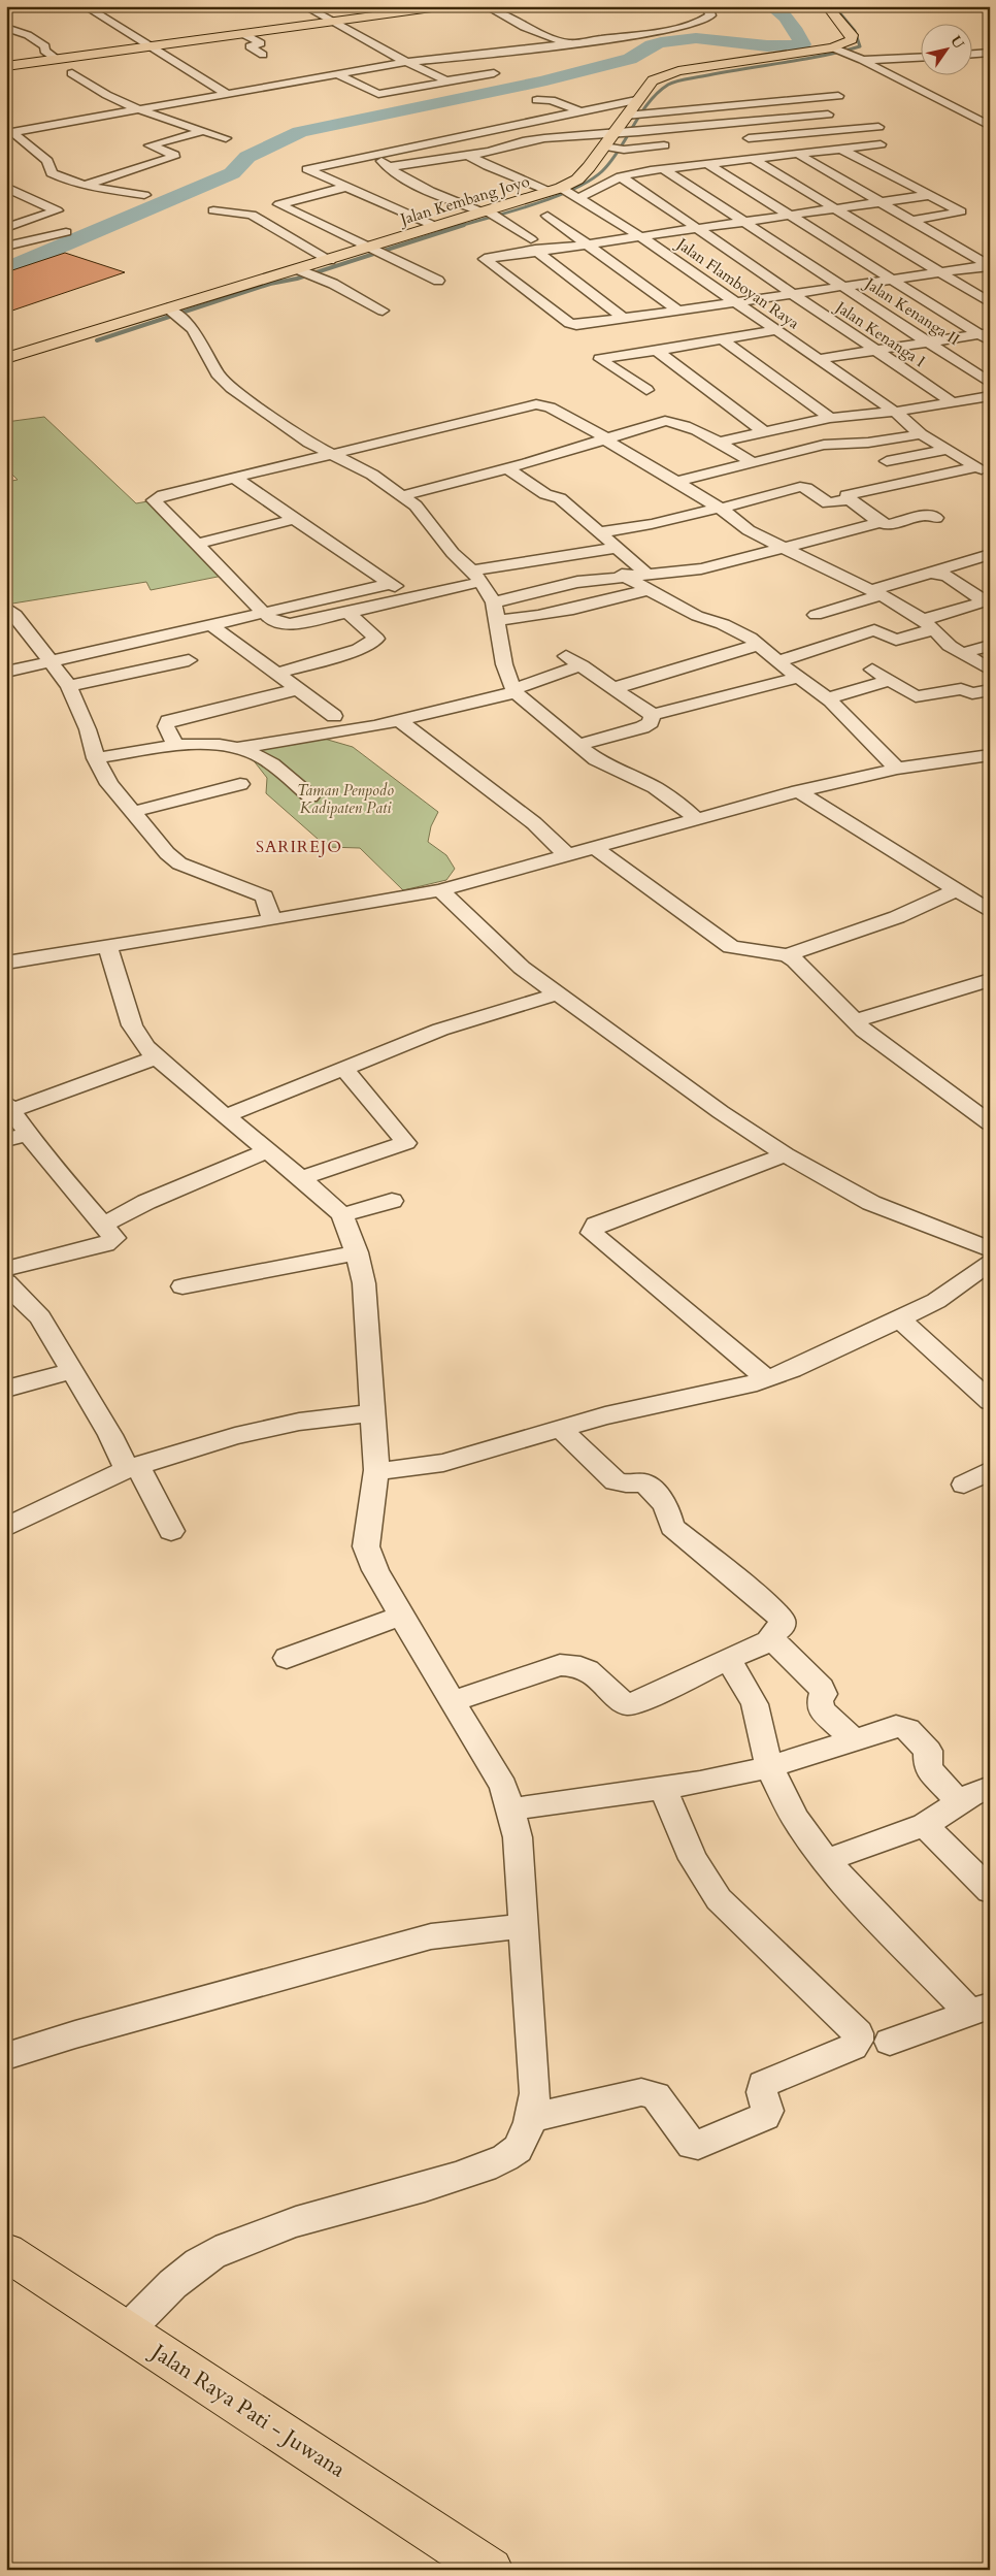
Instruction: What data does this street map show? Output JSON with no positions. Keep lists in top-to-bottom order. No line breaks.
{"streets":{"main road":["Jalan Kembang Joyo","Jalan Raya Pati - Juwana"],"street":["Jalan Flamboyan Raya","Jalan Kenanga II","Jalan Kenanga I"]},"crossings":[["Jalan Kembang Joyo","Jalan Flamboyan Raya"]],"districts":["SARIREJO"],"parks":["Taman Penpodo Kadipaten Pati"],"north":"top right"}
